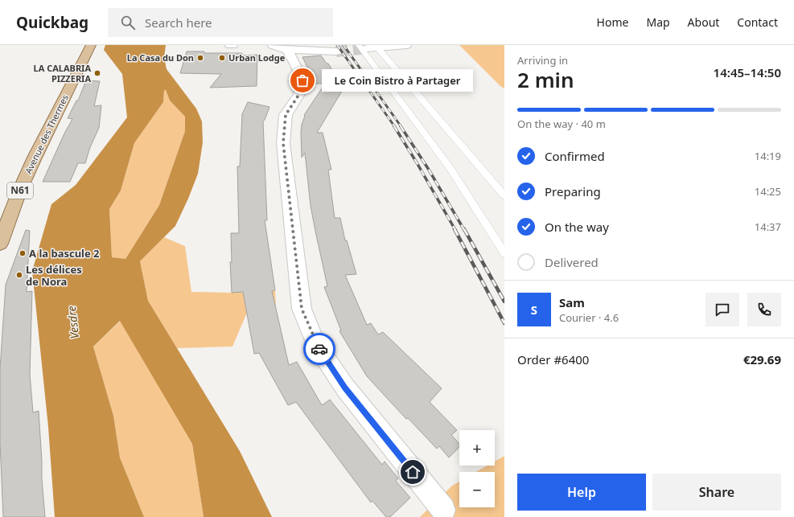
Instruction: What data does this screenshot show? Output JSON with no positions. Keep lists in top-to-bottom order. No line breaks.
{"streets":{"main road":["Avenue des Thermes","N61"]},"water":["Vesdre"],"places":["La Casa du Don","Urban Lodge","LA CALABRIA PIZZERIA","Le Coin Bistro à Partager","A la bascule 2","Les délices de Nora"],"page":{"header":"Quickbag","search":"Search here","nav":["Home","Map","About","Contact"],"heading":["2 min","Arriving in","14:45–14:50"],"panel":["Sam","Courier · 4.6","Order #6400","€29.69"],"bubble":"Le Coin Bistro à Partager","bar":"On the way · 40 m","list":[["Confirmed","14:19"],["Preparing","14:25"],["On the way","14:37"],"Delivered"],"round":"S","map_buttons":["+","−"],"buttons":["Help","Share"]}}
